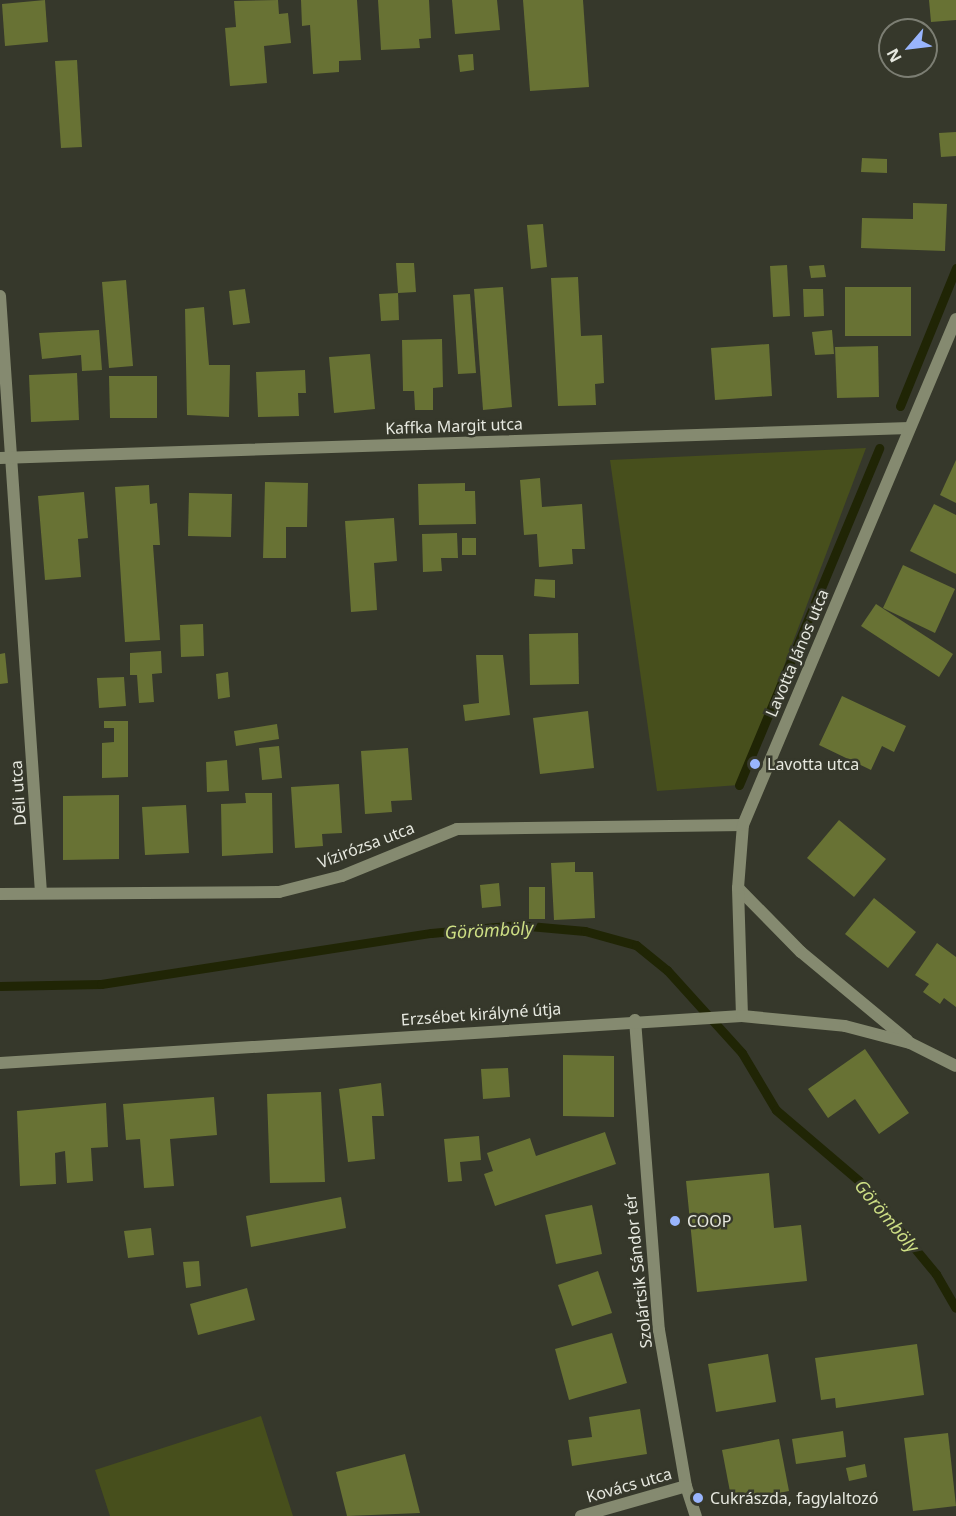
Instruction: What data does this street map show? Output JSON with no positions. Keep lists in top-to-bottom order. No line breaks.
{"streets":{"street":["Kaffka Margit utca","Lavotta János utca","Déli utca","Vízirózsa utca","Erzsébet királyné útja","Szolártsik Sándor tér","Kovács utca"]},"crossings":[["Kaffka Margit utca","Lavotta János utca"],["Kaffka Margit utca","Déli utca"],["Lavotta János utca","Vízirózsa utca"],["Lavotta János utca","Erzsébet királyné útja"],["Déli utca","Vízirózsa utca"],["Erzsébet királyné útja","Szolártsik Sándor tér"],["Szolártsik Sándor tér","Kovács utca"]],"water":["Görömböly"],"places":["Lavotta utca","COOP","Cukrászda, fagylaltozó"],"north":"bottom left"}
